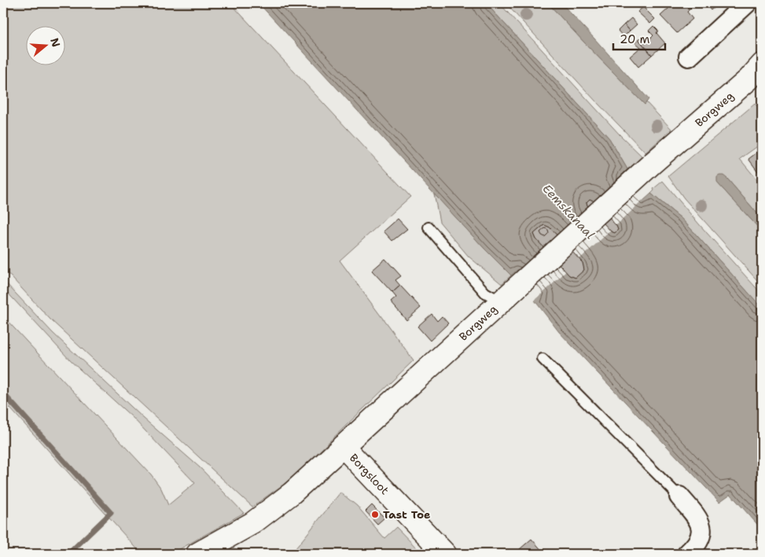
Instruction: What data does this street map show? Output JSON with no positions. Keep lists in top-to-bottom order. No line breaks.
{"streets":{"main road":["Borgweg","Borgsloot"]},"crossings":[["Borgweg","Borgsloot"]],"water":["Eemskanaal"],"places":["Tast Toe"],"scale_bar":"20 m","north":"right"}
